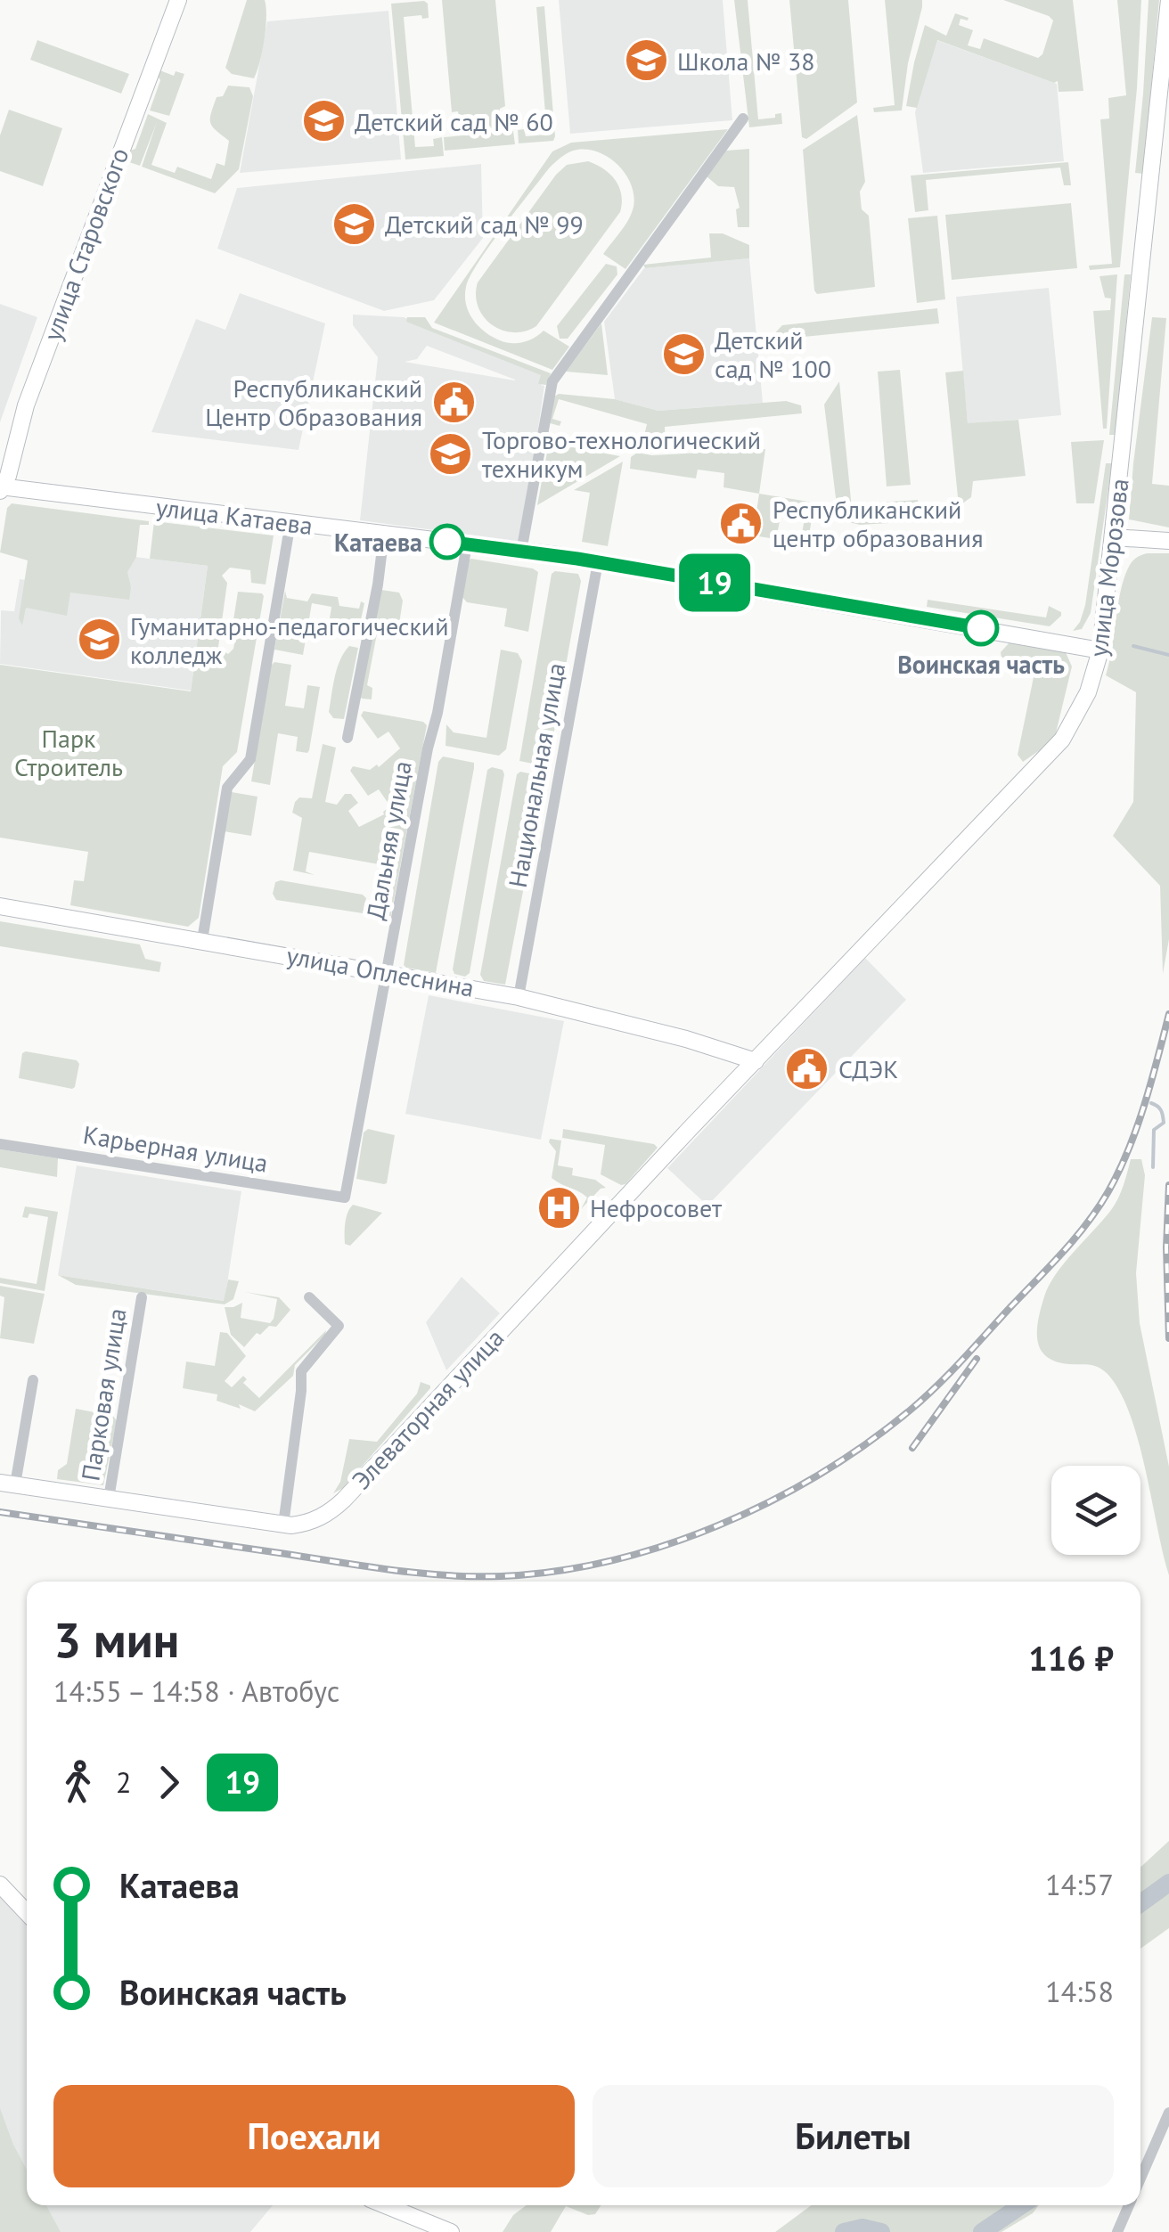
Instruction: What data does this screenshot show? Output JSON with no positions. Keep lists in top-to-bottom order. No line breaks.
{"streets":{"street":["улица Старовского","улица Катаева","улица Морозова","Национальная улица","Дальняя улица","улица Оплеснина","Карьерная улица","Парковая улица","Элеваторная улица"]},"crossings":[["улица Старовского","улица Катаева"],["улица Катаева","улица Морозова"],["улица Катаева","Национальная улица"],["улица Катаева","Дальняя улица"],["улица Морозова","улица Оплеснина"],["улица Морозова","Элеваторная улица"],["Национальная улица","улица Оплеснина"],["Дальняя улица","улица Оплеснина"],["Дальняя улица","Карьерная улица"],["улица Оплеснина","Элеваторная улица"],["Парковая улица","Элеваторная улица"]],"parks":["Парк Строитель"],"places":{"school or university":["Школа № 38","Детский сад № 60","Детский сад № 99","Детский сад № 100","Торгово-технологический техникум","Гуманитарно-педагогический колледж"],"public building":["Республиканский Центр Образования","Республиканский центр образования","СДЭК"],"other":["Катаева","Воинская часть"],"hospital":["Нефросовет"]},"lines":["bus line 19"],"page":{"on_map":"19","heading":["3 мин","14:55 – 14:58 · Автобус","116 ₽"],"legs":["2","19"],"list":[{"name":"Катаева","value":"14:57"},{"name":"Воинская часть","value":"14:58"}],"buttons":["Поехали","Билеты"]}}
